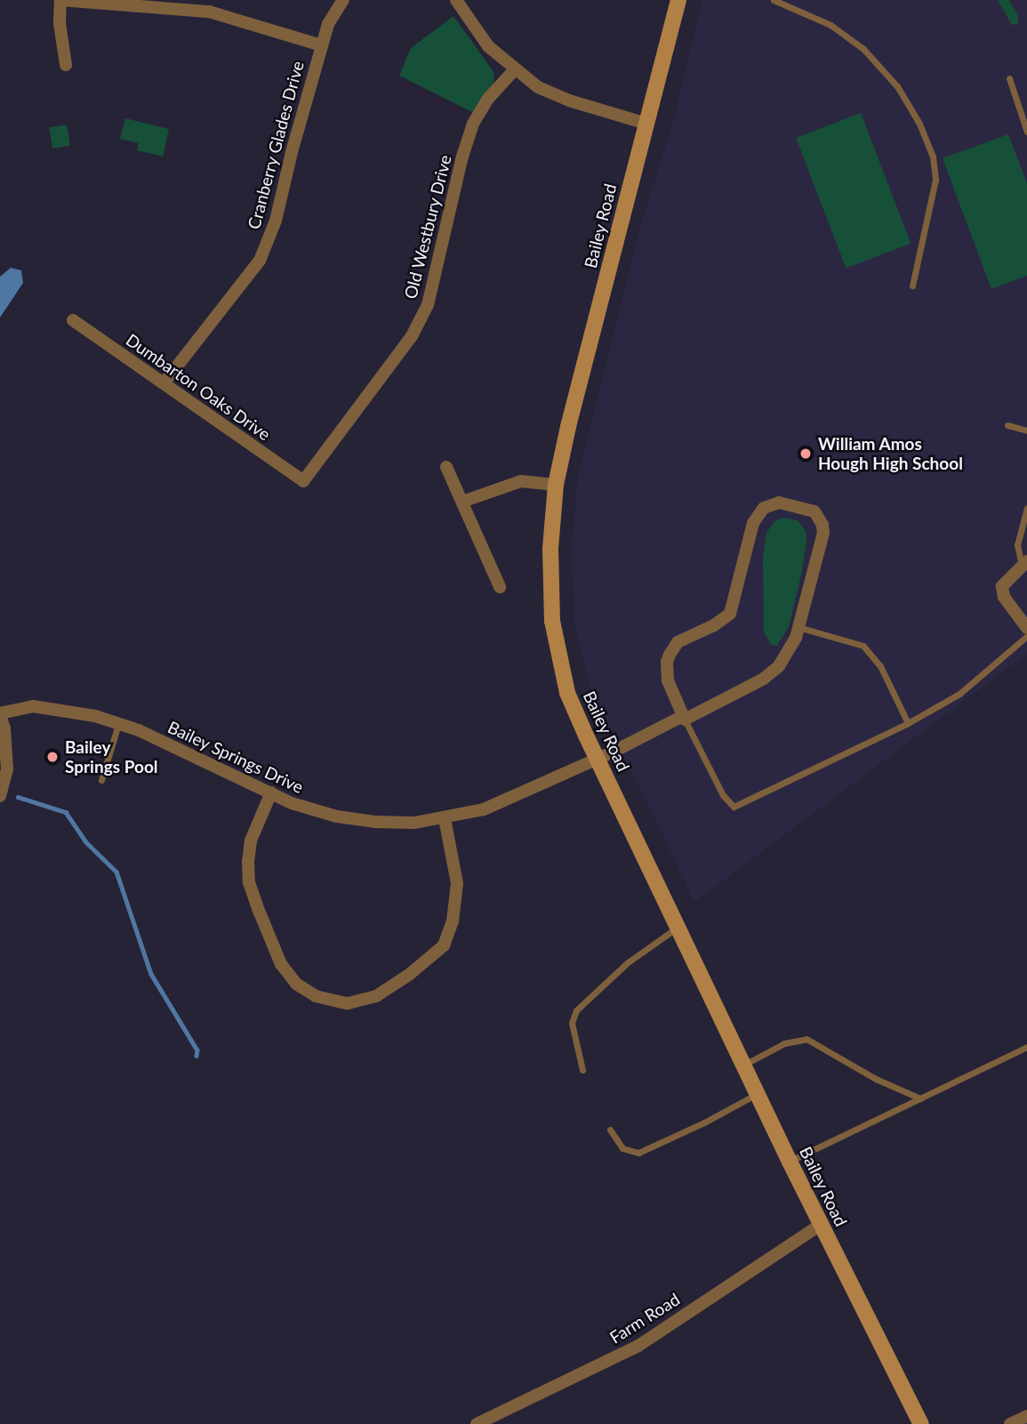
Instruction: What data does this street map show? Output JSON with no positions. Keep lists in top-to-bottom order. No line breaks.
{"streets":{"street":["Cranberry Glades Drive","Bailey Road","Old Westbury Drive","Dumbarton Oaks Drive","Bailey Springs Drive","Farm Road"]},"crossings":[["Cranberry Glades Drive","Dumbarton Oaks Drive"],["Bailey Road","Bailey Springs Drive"],["Bailey Road","Farm Road"],["Old Westbury Drive","Dumbarton Oaks Drive"]],"places":["William Amos Hough High School","Bailey Springs Pool"]}
